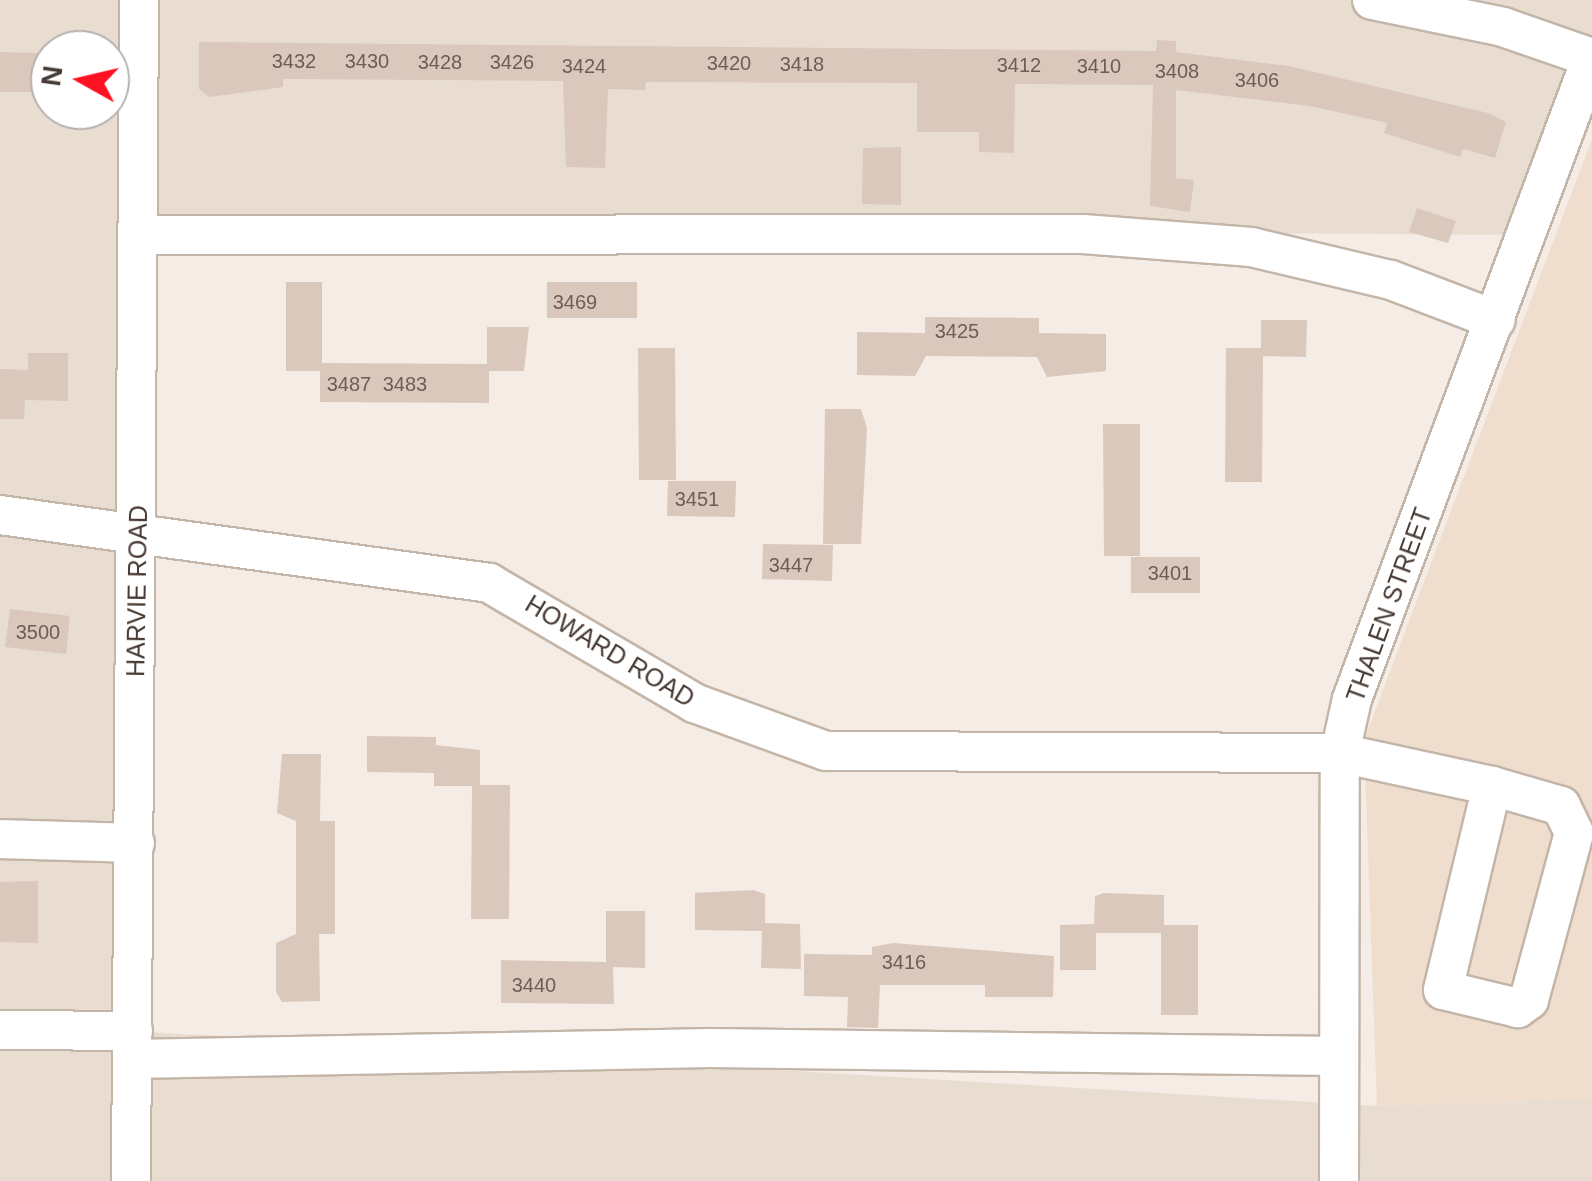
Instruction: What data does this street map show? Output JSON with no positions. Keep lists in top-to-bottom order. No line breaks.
{"streets":{"street":["HARVIE ROAD","THALEN STREET","HOWARD ROAD"]},"crossings":[["HARVIE ROAD","HOWARD ROAD"],["THALEN STREET","HOWARD ROAD"]],"house_numbers":["3432","3430","3428","3426","3420","3418","3412","3424","3410","3408","3406","3469","3425","3487","3483","3451","3447","3401","3500","3416","3440"],"north":"left"}
